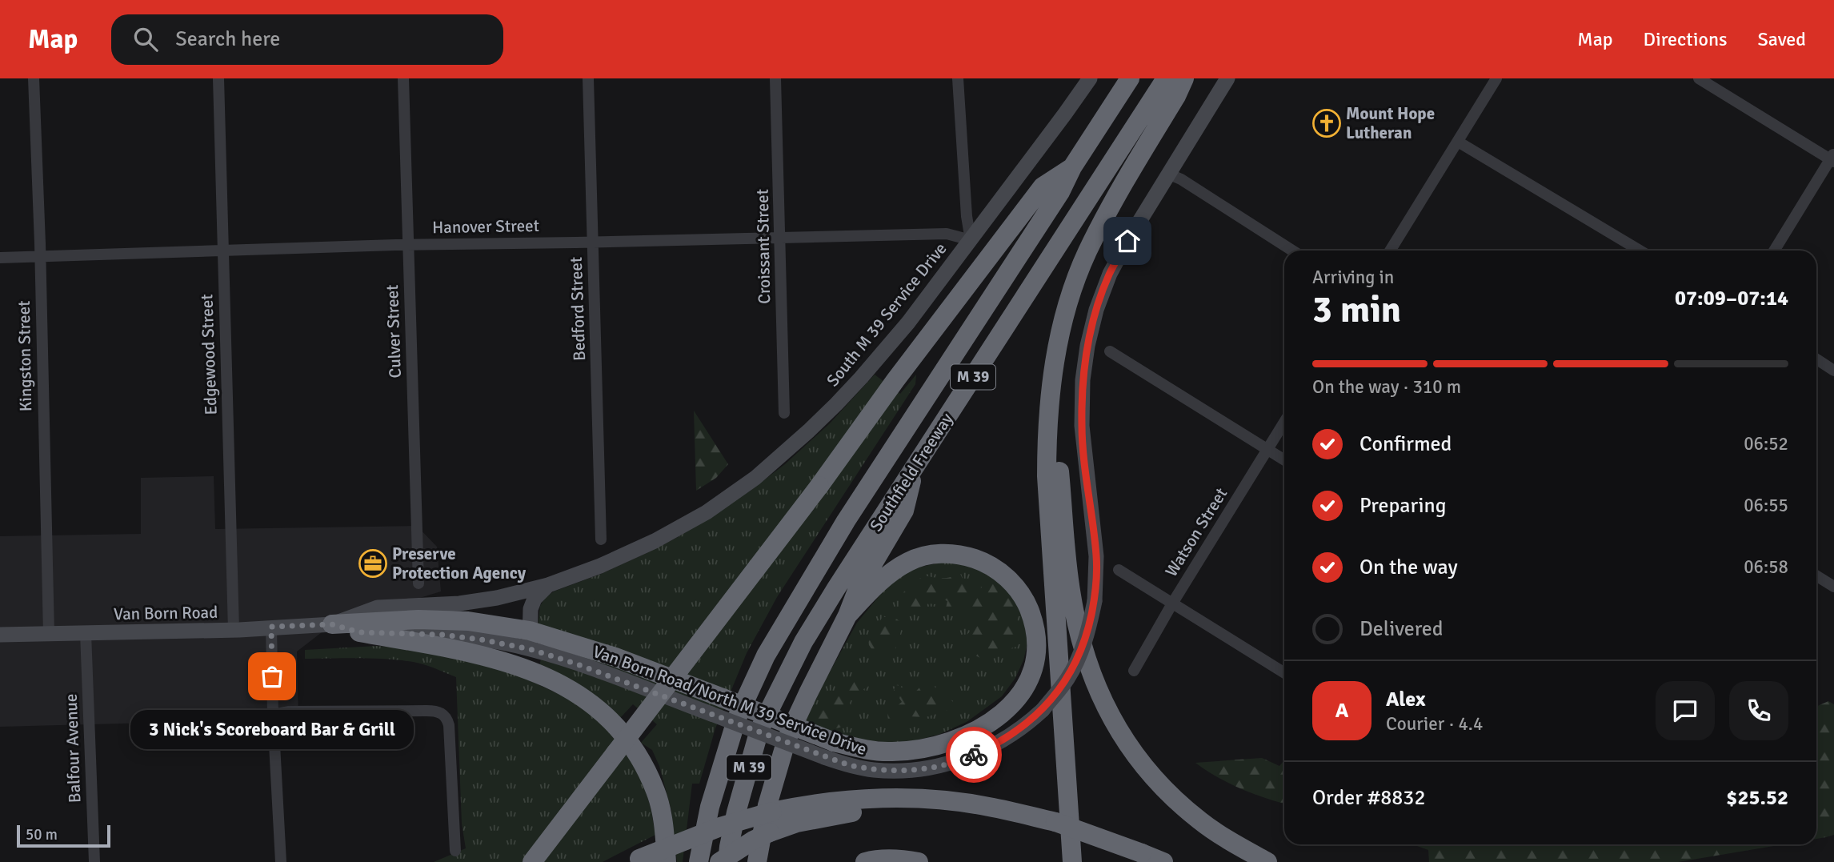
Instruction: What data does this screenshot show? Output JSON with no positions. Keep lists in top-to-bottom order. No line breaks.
{"streets":{"highway":["M 39","Southfield Freeway"],"main road":["South M 39 Service Drive","Van Born Road","Van Born Road/North M 39 Service Drive"],"street":["Hanover Street","Croissant Street","Bedford Street","Culver Street","Edgewood Street","Kingston Street","Watson Street","Balfour Avenue"]},"crossings":[["Hanover Street","Croissant Street"],["Hanover Street","Bedford Street"],["Hanover Street","South M 39 Service Drive"],["Hanover Street","Culver Street"],["Hanover Street","Edgewood Street"],["Hanover Street","Kingston Street"],["South M 39 Service Drive","Van Born Road"],["Edgewood Street","Van Born Road"],["Kingston Street","Van Born Road"],["Van Born Road","Balfour Avenue"]],"places":{"church":["Mount Hope Lutheran"],"office":["Preserve Protection Agency"],"other":["3 Nick's Scoreboard Bar & Grill"]},"scale_bar":"50 m","page":{"header":"Map","search":"Search here","nav":["Map","Directions","Saved"],"heading":["3 min","Arriving in","07:09–07:14"],"panel":["Alex","Courier · 4.4","Order #8832","$25.52"],"bar":"On the way · 310 m","list":[["Confirmed","06:52"],["Preparing","06:55"],["On the way","06:58"],"Delivered"],"round":"A","bubble":"3 Nick's Scoreboard Bar & Grill","scale":"50 m"}}
